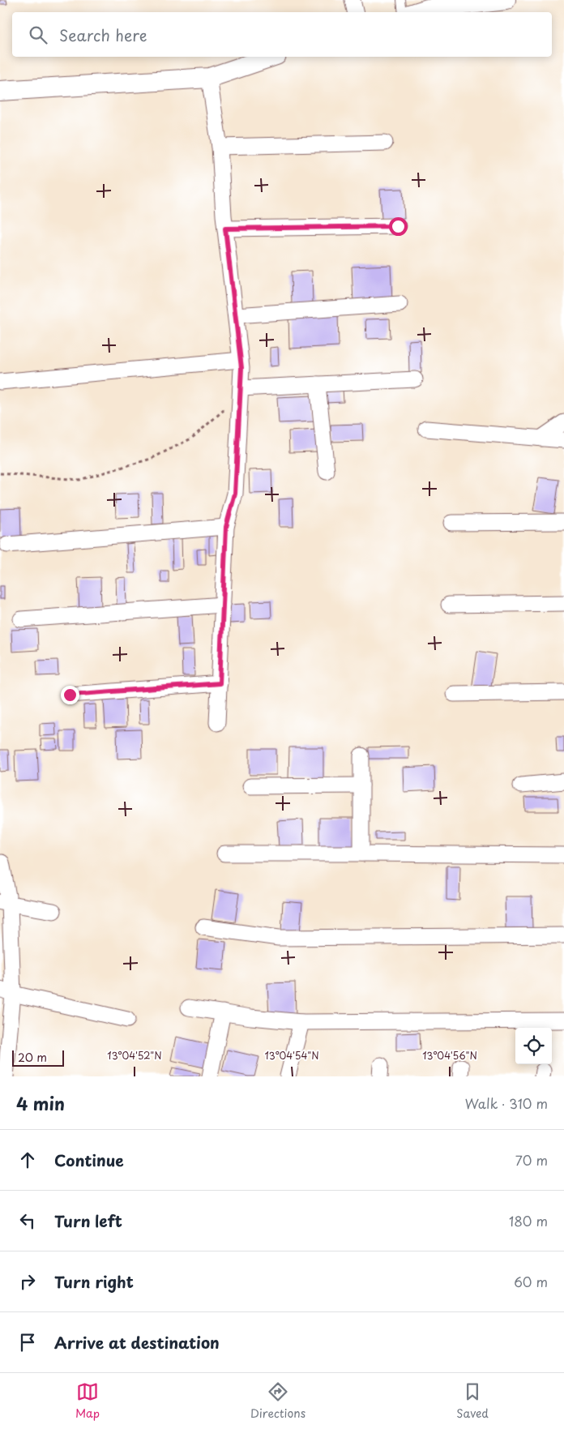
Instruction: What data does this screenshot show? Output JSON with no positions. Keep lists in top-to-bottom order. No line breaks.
{"scale_bar":"20 m","page":{"search":"Search here","scale":"20 m","heading":["4 min","Walk · 310 m"],"list":[["Continue","70 m"],["Turn left","180 m"],["Turn right","60 m"],"Arrive at destination"],"nav":["Map","Directions","Saved"]},"coordinates":["13°04'52\"N","13°04'54\"N","13°04'56\"N"]}
